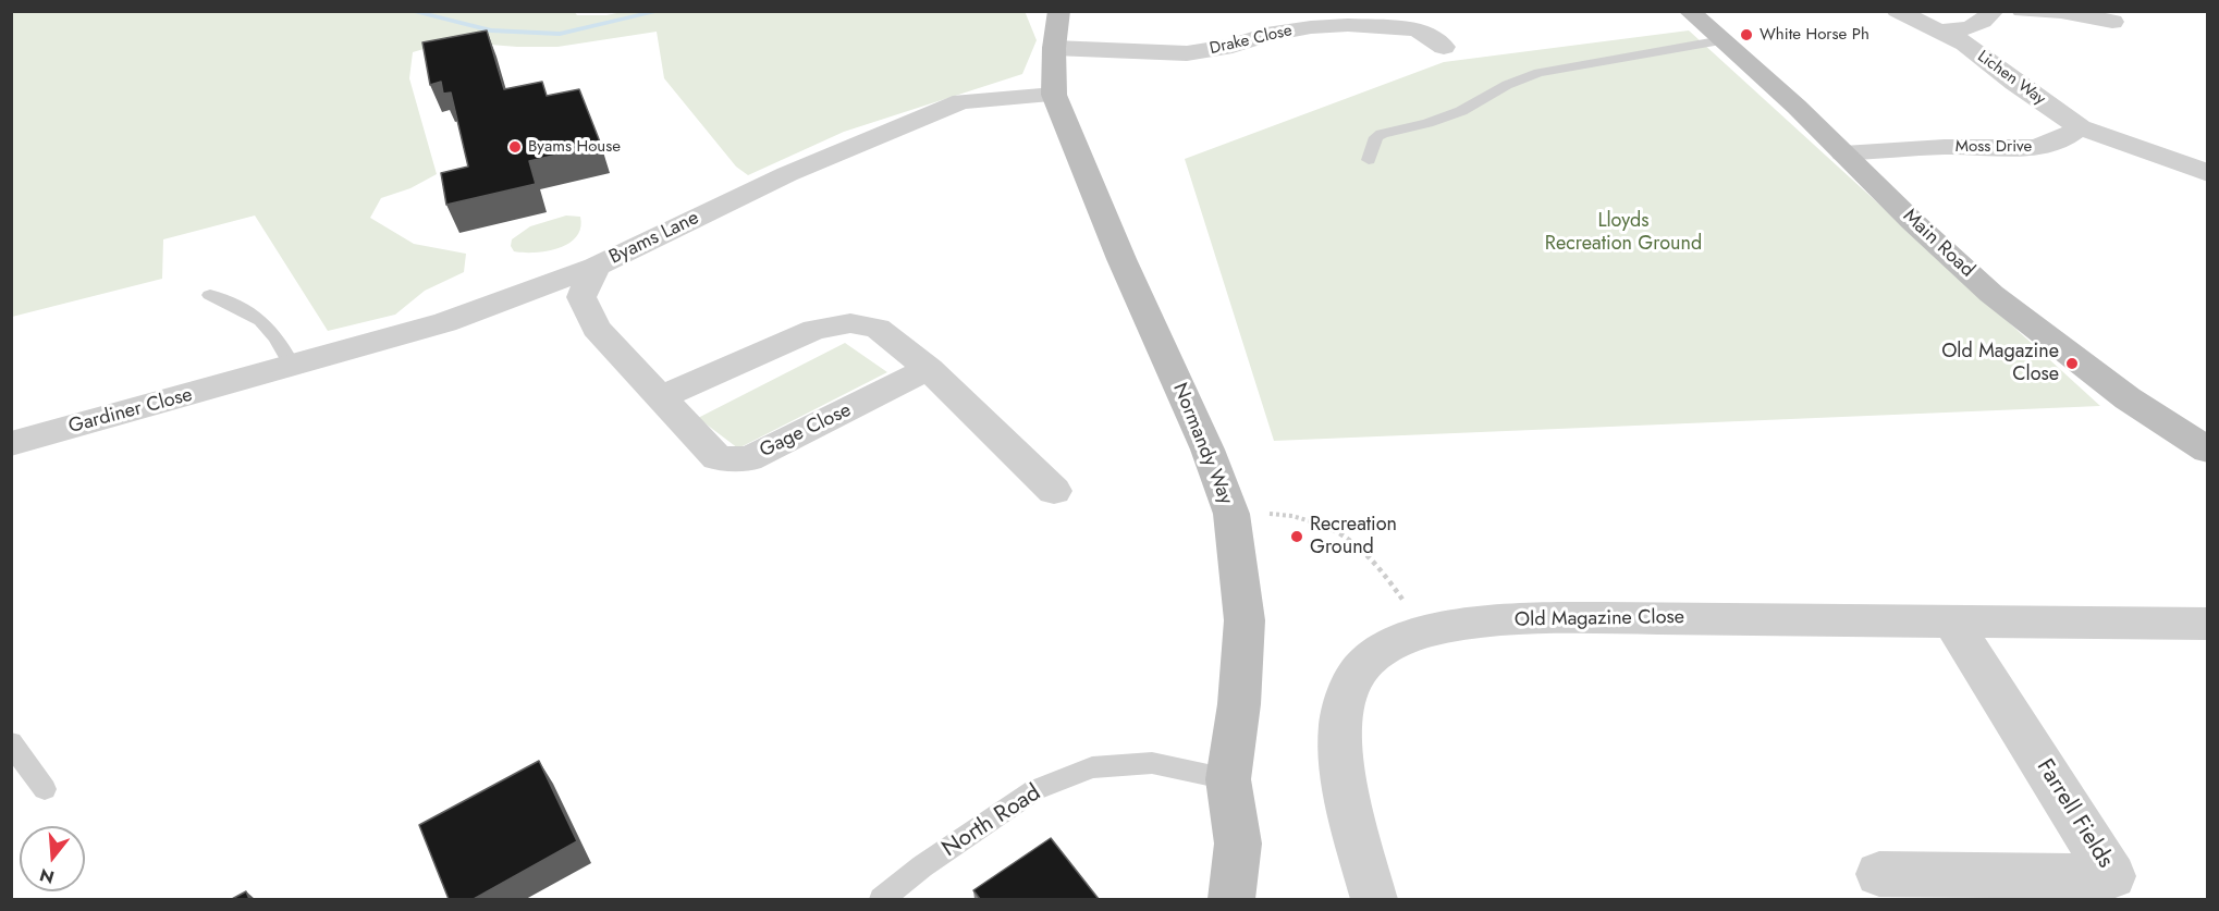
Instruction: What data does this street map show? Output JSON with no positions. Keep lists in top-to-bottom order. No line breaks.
{"streets":{"street":["Drake Close","Lichen Way","Moss Drive","Byams Lane","Main Road","Gardiner Close","Gage Close","Normandy Way","Old Magazine Close","Farrell Fields"],"lane":["North Road"]},"crossings":[["Drake Close","Normandy Way"],["Lichen Way","Moss Drive"],["Moss Drive","Main Road"],["Byams Lane","Gardiner Close"],["Byams Lane","Gage Close"],["Byams Lane","Normandy Way"],["Normandy Way","North Road"],["Old Magazine Close","Farrell Fields"]],"parks":["Lloyds Recreation Ground"],"places":["White Horse Ph","Byams House","Old Magazine Close","Recreation Ground"],"north":"bottom"}
